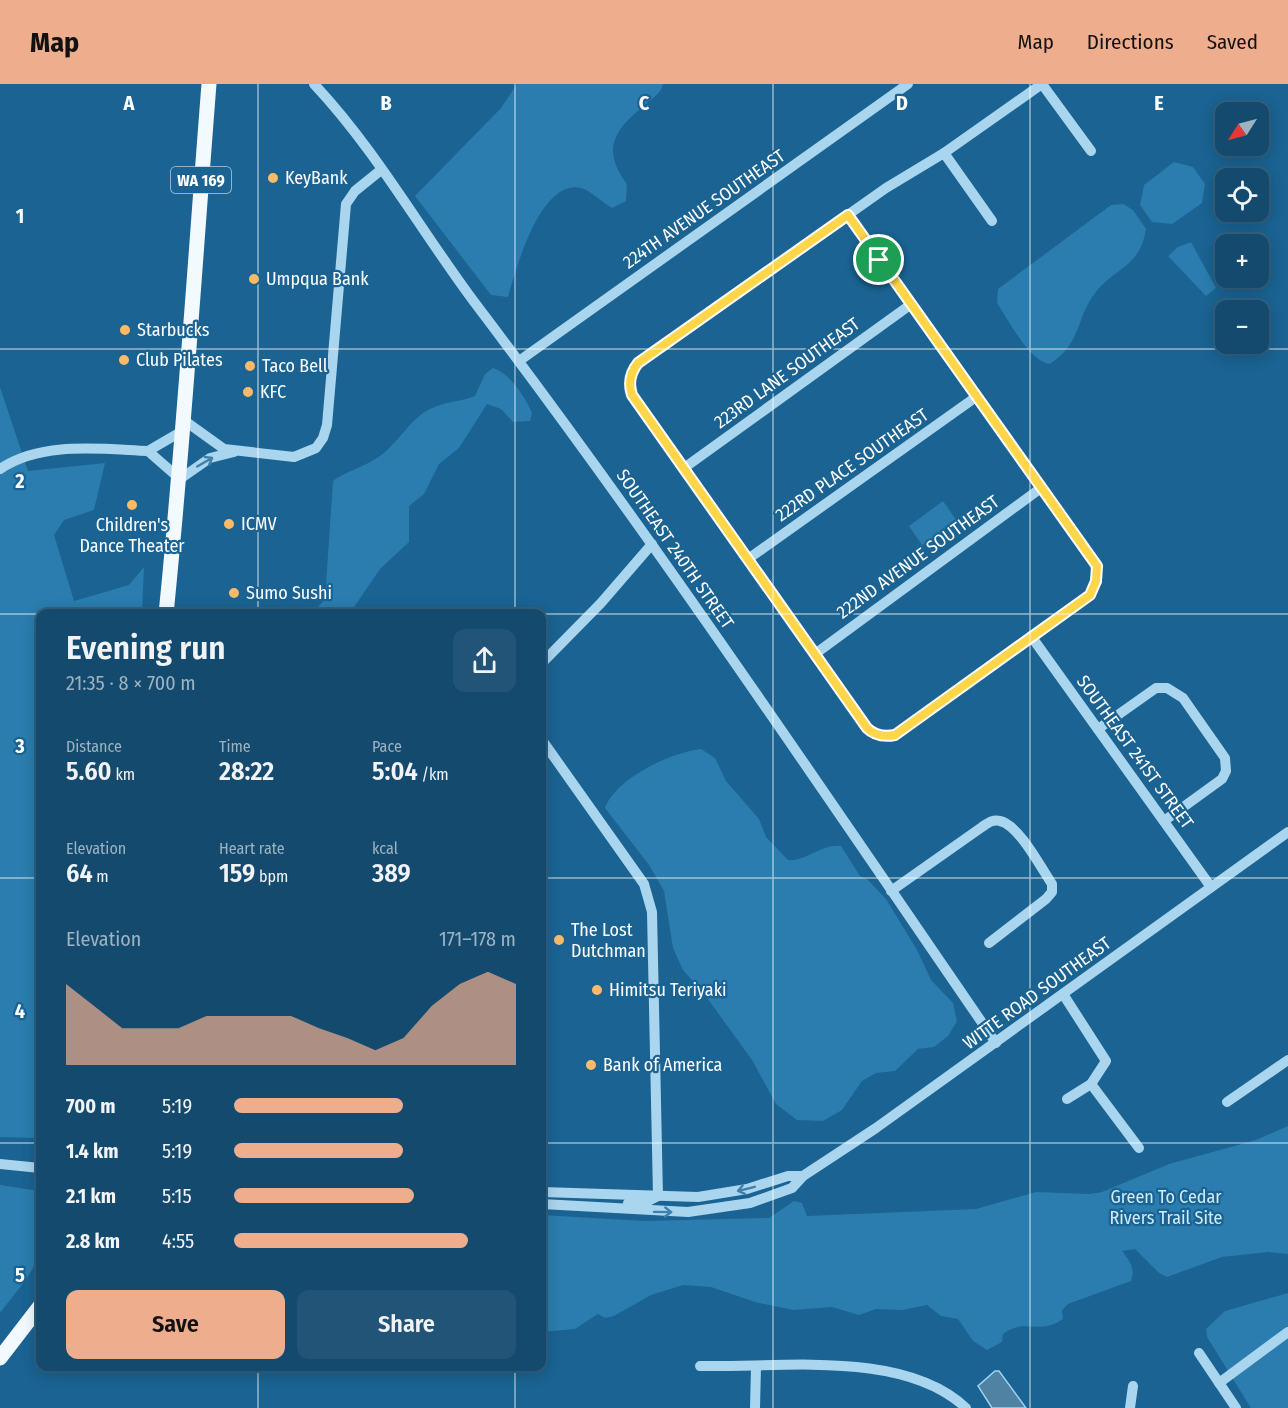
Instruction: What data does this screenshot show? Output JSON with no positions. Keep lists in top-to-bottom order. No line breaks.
{"streets":{"main road":["WA 169"],"street":["224TH AVENUE SOUTHEAST","223RD LANE SOUTHEAST","222RD PLACE SOUTHEAST","SOUTHEAST 240TH STREET","222ND AVENUE SOUTHEAST","SOUTHEAST 241ST STREET","WITTE ROAD SOUTHEAST"]},"crossings":[["224TH AVENUE SOUTHEAST","SOUTHEAST 240TH STREET"],["SOUTHEAST 240TH STREET","WITTE ROAD SOUTHEAST"],["SOUTHEAST 241ST STREET","WITTE ROAD SOUTHEAST"]],"parks":["Green To Cedar Rivers Trail Site"],"places":["KeyBank","Umpqua Bank","Starbucks","Club Pilates","Taco Bell","KFC","Children's Dance Theater","ICMV","Sumo Sushi","The Lost Dutchman","Himitsu Teriyaki","Bank of America"],"north":"bottom left","page":{"header":"Map","nav":["Map","Directions","Saved"],"map_buttons":["+","−"],"heading":["Evening run","21:35 · 8 × 700 m"],"stats":[["Distance","5.60 km"],["Time","28:22"],["Pace","5:04 /km"],["Elevation","64 m"],["Heart rate","159 bpm"],["kcal","389"]],"chart":["Elevation","171–178 m"],"list":[{"name":"700 m","note":"5:19"},{"name":"1.4 km","note":"5:19"},{"name":"2.1 km","note":"5:15"},{"name":"2.8 km","note":"4:55"}],"buttons":["Save","Share"]},"grid":{"columns":["A","B","C","D","E"],"rows":["1","2","3","4","5"]}}
